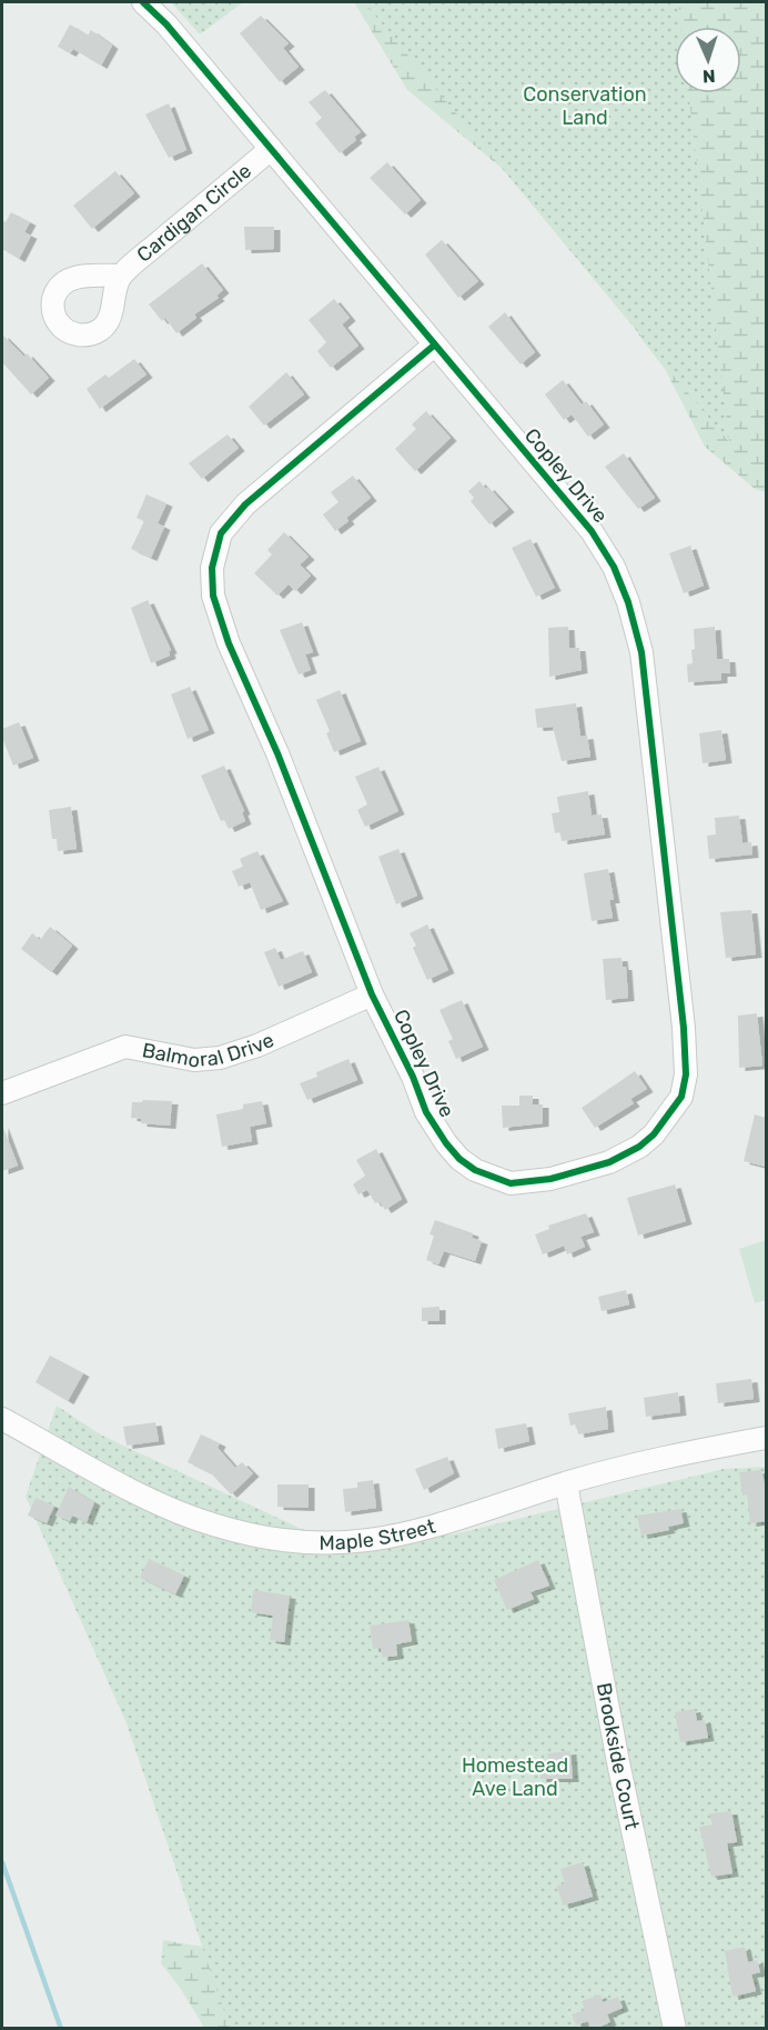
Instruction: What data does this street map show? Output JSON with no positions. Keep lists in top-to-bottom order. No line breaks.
{"streets":{"street":["Cardigan Circle","Copley Drive","Balmoral Drive","Maple Street","Brookside Court"]},"crossings":[["Cardigan Circle","Copley Drive"],["Copley Drive","Balmoral Drive"],["Maple Street","Brookside Court"]],"parks":["Conservation Land","Homestead Ave Land"],"north":"bottom"}
